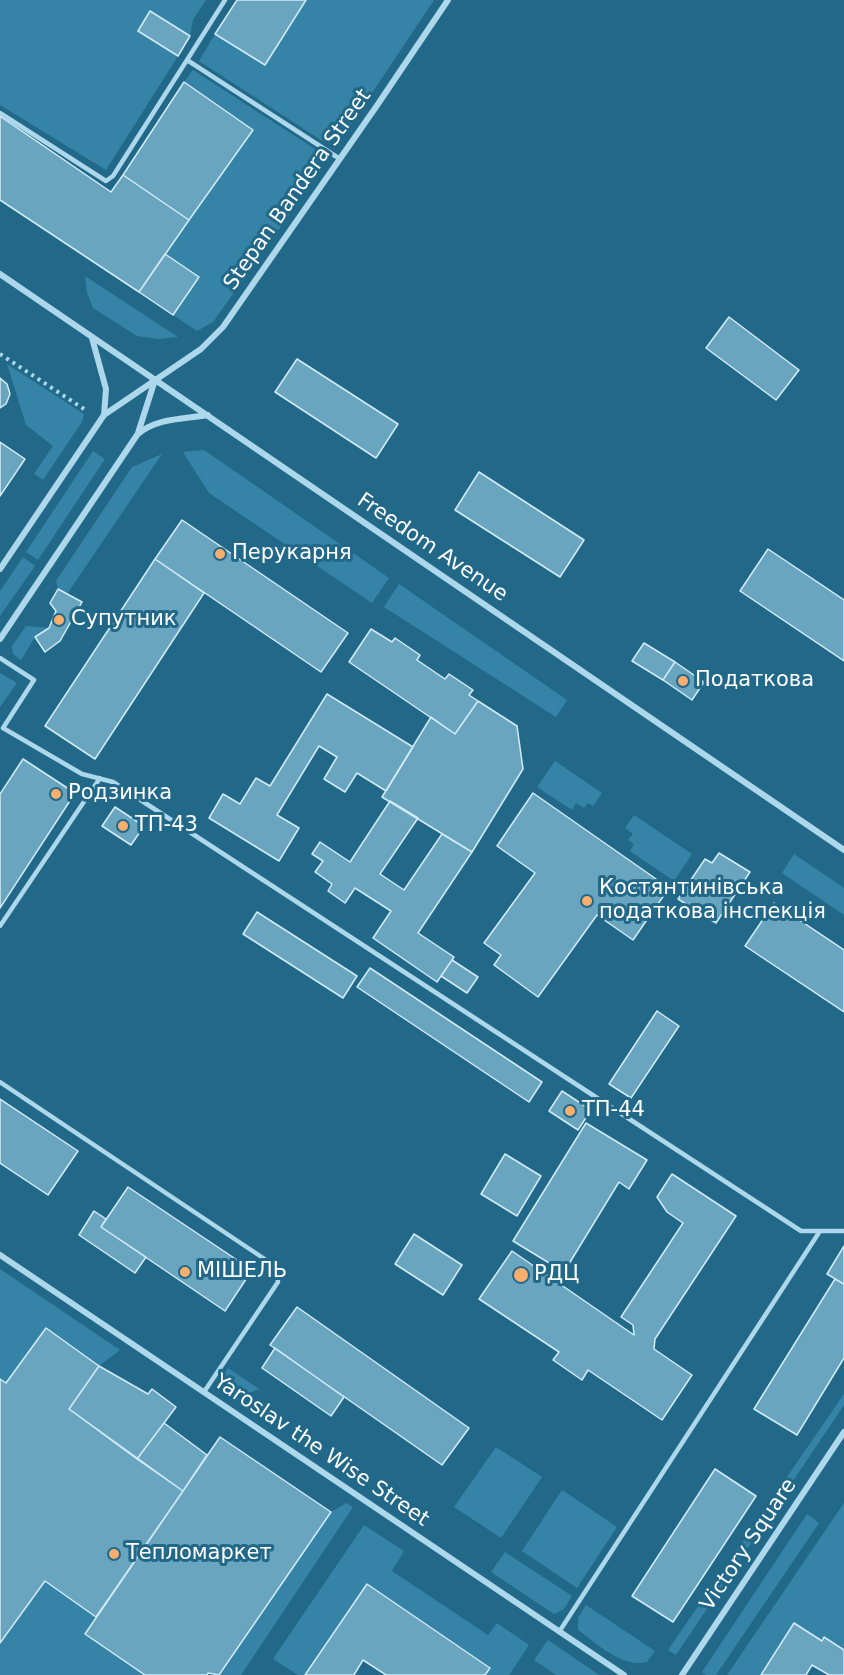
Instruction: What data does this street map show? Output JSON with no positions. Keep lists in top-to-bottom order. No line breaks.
{"streets":{"street":["Stepan Bandera Street","Freedom Avenue","Yaroslav the Wise Street","Victory Square"]},"crossings":[["Stepan Bandera Street","Freedom Avenue"]],"places":["Перукарня","Супутник","Податкова","Родзинка","ТП-43","Костянтинівська податкова інспекція","ТП-44","МІШЕЛЬ","РДЦ","Тепломаркет"]}
